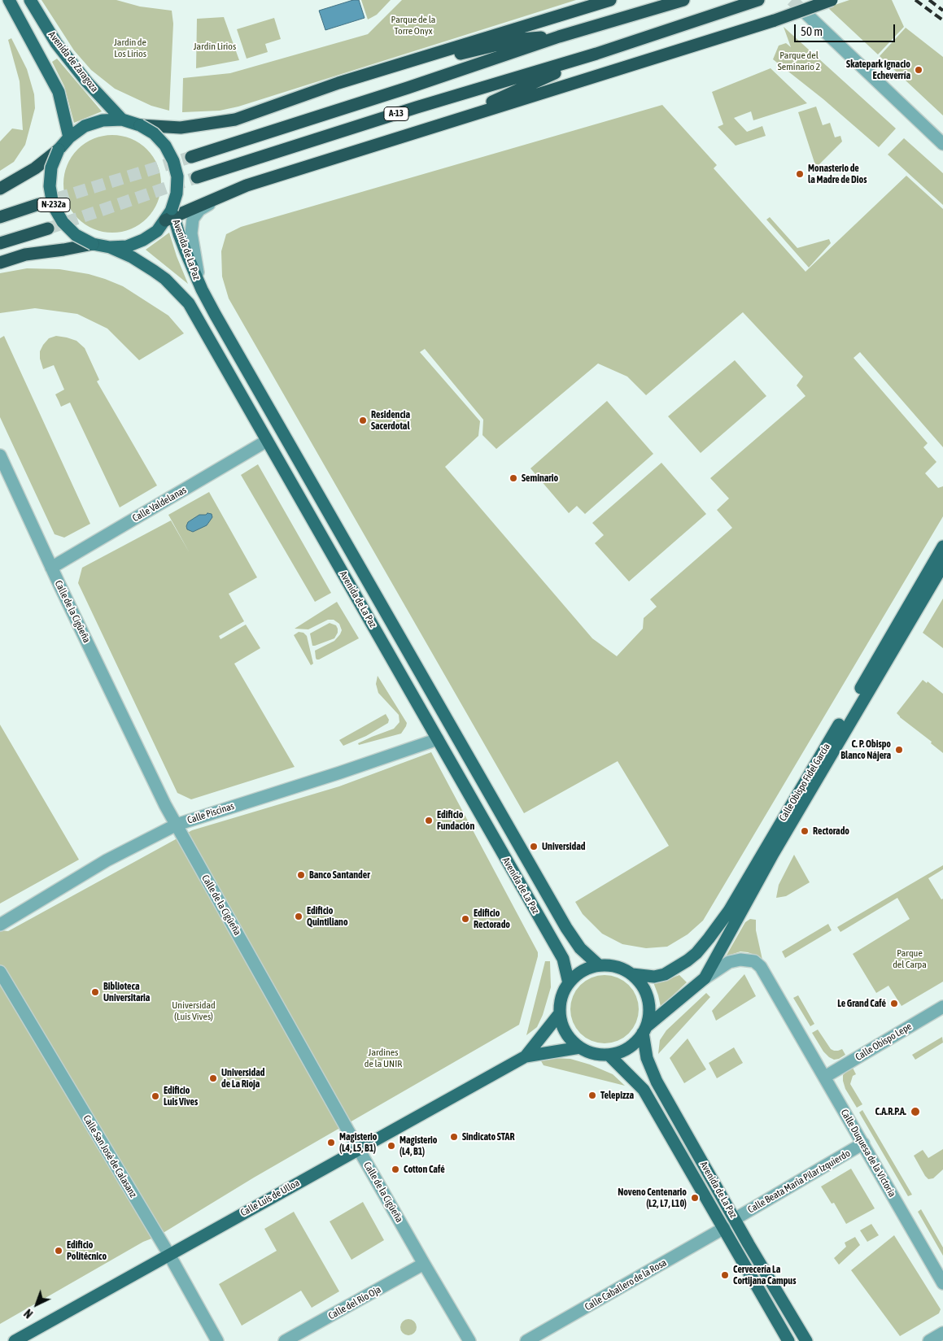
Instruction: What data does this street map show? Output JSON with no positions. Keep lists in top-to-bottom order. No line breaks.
{"streets":{"highway":["A-13"],"main road":["Avenida de Zaragoza","N-232a","Avenida de La Paz","Calle Obispo Fidel García","Calle Luis de Ulloa"],"street":["Calle Valdelanas","Calle de la Cigüeña","Calle Piscinas","Calle Obispo Lepe","Calle Duquesa de la Victoria","Calle San José de Calasanz","Calle Beata María Pilar Izquierdo","Calle Caballero de la Rosa","Calle del Río Oja"]},"crossings":[["Avenida de Zaragoza","N-232a"],["Avenida de Zaragoza","Avenida de La Paz"],["N-232a","Avenida de La Paz"],["Avenida de La Paz","Calle Valdelanas"],["Avenida de La Paz","Calle Obispo Fidel García"],["Avenida de La Paz","Calle Piscinas"],["Avenida de La Paz","Calle Beata María Pilar Izquierdo"],["Avenida de La Paz","Calle Luis de Ulloa"],["Avenida de La Paz","Calle Caballero de la Rosa"],["Calle Valdelanas","Calle de la Cigüeña"],["Calle de la Cigüeña","Calle Piscinas"],["Calle de la Cigüeña","Calle Luis de Ulloa"],["Calle de la Cigüeña","Calle del Río Oja"],["Calle Obispo Fidel García","Calle Duquesa de la Victoria"],["Calle Obispo Fidel García","Calle Luis de Ulloa"],["Calle Obispo Lepe","Calle Duquesa de la Victoria"],["Calle Duquesa de la Victoria","Calle Beata María Pilar Izquierdo"],["Calle San José de Calasanz","Calle Luis de Ulloa"]],"parks":["Parque de la Torre Onyx","Jardin de Los Lirios","Jardin Lirios","Parque del Seminario 2","Parque del Carpa","Universidad (Luis Vives)","Jardines de la UNIR"],"places":["Skatepark Ignacio Echeverría","Monasterio de la Madre de Dios","Residencia Sacerdotal","Seminario","C. P. Obispo Blanco Nájera","Edificio Fundación","Rectorado","Universidad","Banco Santander","Edificio Quintiliano","Edificio Rectorado","Biblioteca Universitaria","Le Grand Café","Universidad de La Rioja","Telepizza","Edificio Luis Vives","C.A.R.P.A.","Sindicato STAR","Magisterio (L4, L5, B1)","Magisterio (L4, B1)","Cotton Café","Noveno Centenario (L2, L7, L10)","Edificio Politécnico","Cervecería La Cortijana Campus"],"scale_bar":"50 m","north":"bottom left"}
